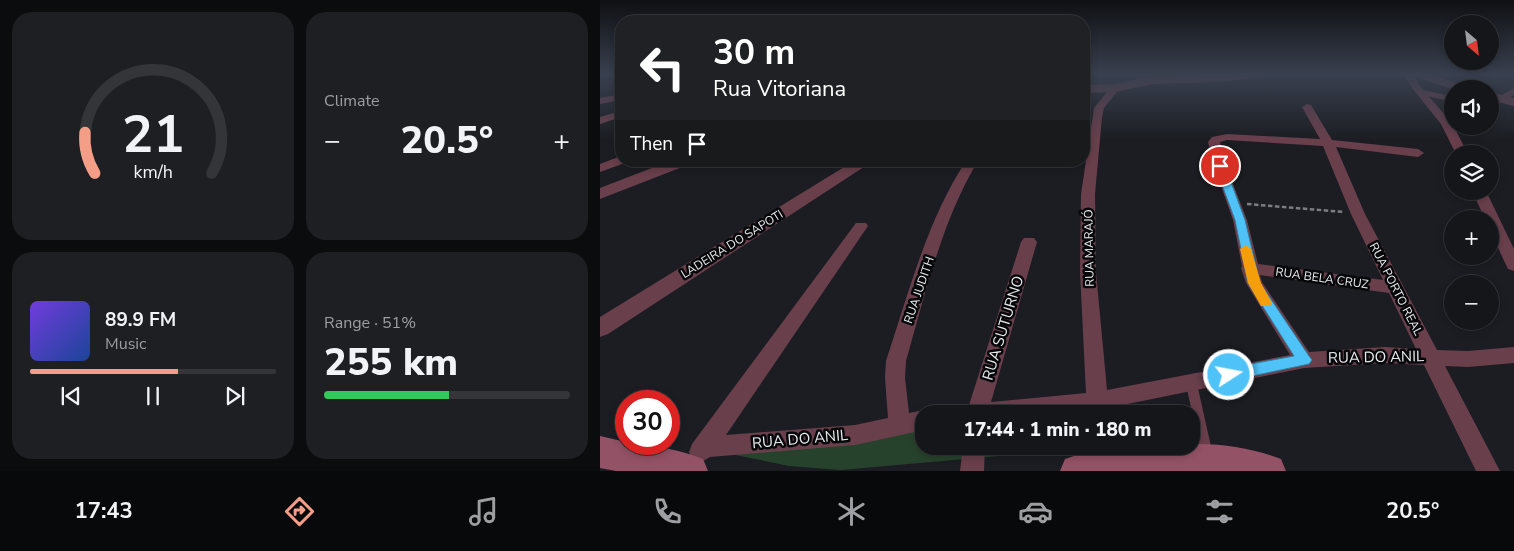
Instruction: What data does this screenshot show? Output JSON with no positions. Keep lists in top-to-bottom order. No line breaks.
{"streets":{"street":["LADEIRA DO SAPOTI","RUA MARAJÓ","RUA BELA CRUZ","RUA PORTO REAL","RUA JUDITH","RUA SUTURNO","RUA DO ANIL"]},"crossings":[["RUA BELA CRUZ","RUA PORTO REAL"],["RUA PORTO REAL","RUA DO ANIL"],["RUA JUDITH","RUA DO ANIL"]],"north":"bottom right","page":{"tile":["Climate",["Range · 51%","255 km"]],"map_buttons":["+","−"],"turn":["30 m","Rua Vitoriana"],"heat":["−","20.5°","+"],"then":"Then","song":["89.9 FM","Music"],"limit":"30","trip":"17:44 · 1 min · 180 m","tabs":["17:43","20.5°"],"gauge":["21","km/h"]}}
